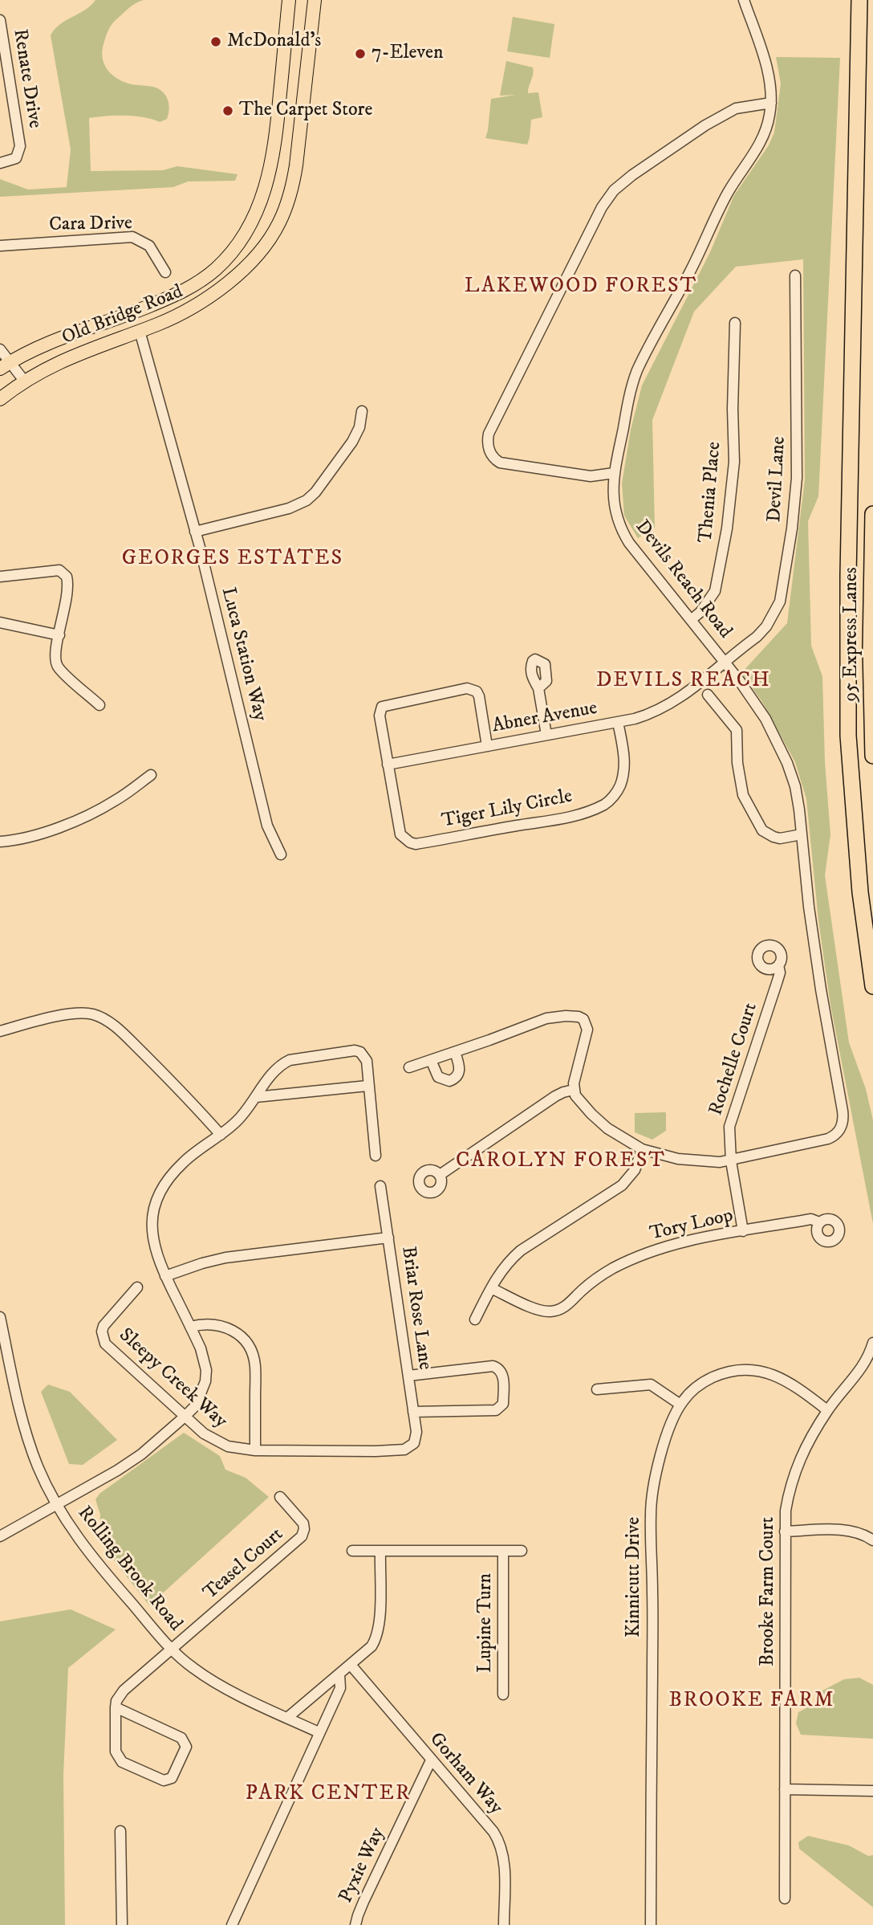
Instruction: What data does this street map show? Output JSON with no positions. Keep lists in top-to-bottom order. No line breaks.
{"streets":{"highway":["95 Express Lanes"],"main road":["Old Bridge Road"],"street":["Renate Drive","Cara Drive","Devil Lane","Thenia Place","Devils Reach Road","Luca Station Way","Abner Avenue","Tiger Lily Circle","Rochelle Court","Tory Loop","Briar Rose Lane","Sleepy Creek Way","Teasel Court","Rolling Brook Road","Kinnicutt Drive","Brooke Farm Court","Lupine Turn","Gorham Way","Pyxie Way"]},"crossings":[["Old Bridge Road","Luca Station Way"],["Devil Lane","Devils Reach Road"],["Devil Lane","Abner Avenue"],["Thenia Place","Devils Reach Road"],["Devils Reach Road","Abner Avenue"],["Devils Reach Road","Rochelle Court"],["Abner Avenue","Tiger Lily Circle"],["Rochelle Court","Tory Loop"],["Briar Rose Lane","Sleepy Creek Way"],["Teasel Court","Rolling Brook Road"],["Kinnicutt Drive","Brooke Farm Court"],["Gorham Way","Pyxie Way"]],"districts":["LAKEWOOD FOREST","GEORGES ESTATES","DEVILS REACH","CAROLYN FOREST","BROOKE FARM","PARK CENTER"],"places":["McDonald's","7-Eleven","The Carpet Store"]}
